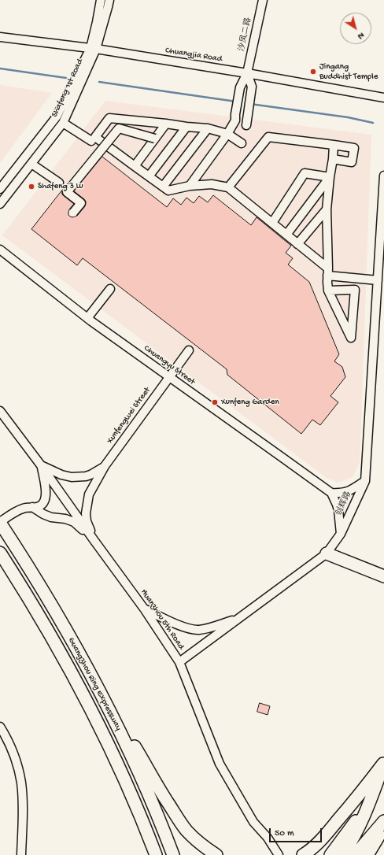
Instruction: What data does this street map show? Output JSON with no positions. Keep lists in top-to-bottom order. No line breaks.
{"streets":{"highway":["Guangzhou Ring Expressway"],"street":["沙凤二路","Chuangjia Road","Shafeng 1st Road","Chuangyu Street","Xunfengwei Street","创辉路","Huanzhou 5th Road"]},"crossings":[["沙凤二路","Chuangjia Road"],["Chuangjia Road","Shafeng 1st Road"],["Chuangyu Street","Xunfengwei Street"],["Xunfengwei Street","Huanzhou 5th Road"],["创辉路","Huanzhou 5th Road"]],"places":["Jingang Buddhist Temple","Shafeng 3 Lu","Xunfeng Garden"],"scale_bar":"50 m","north":"bottom right"}
